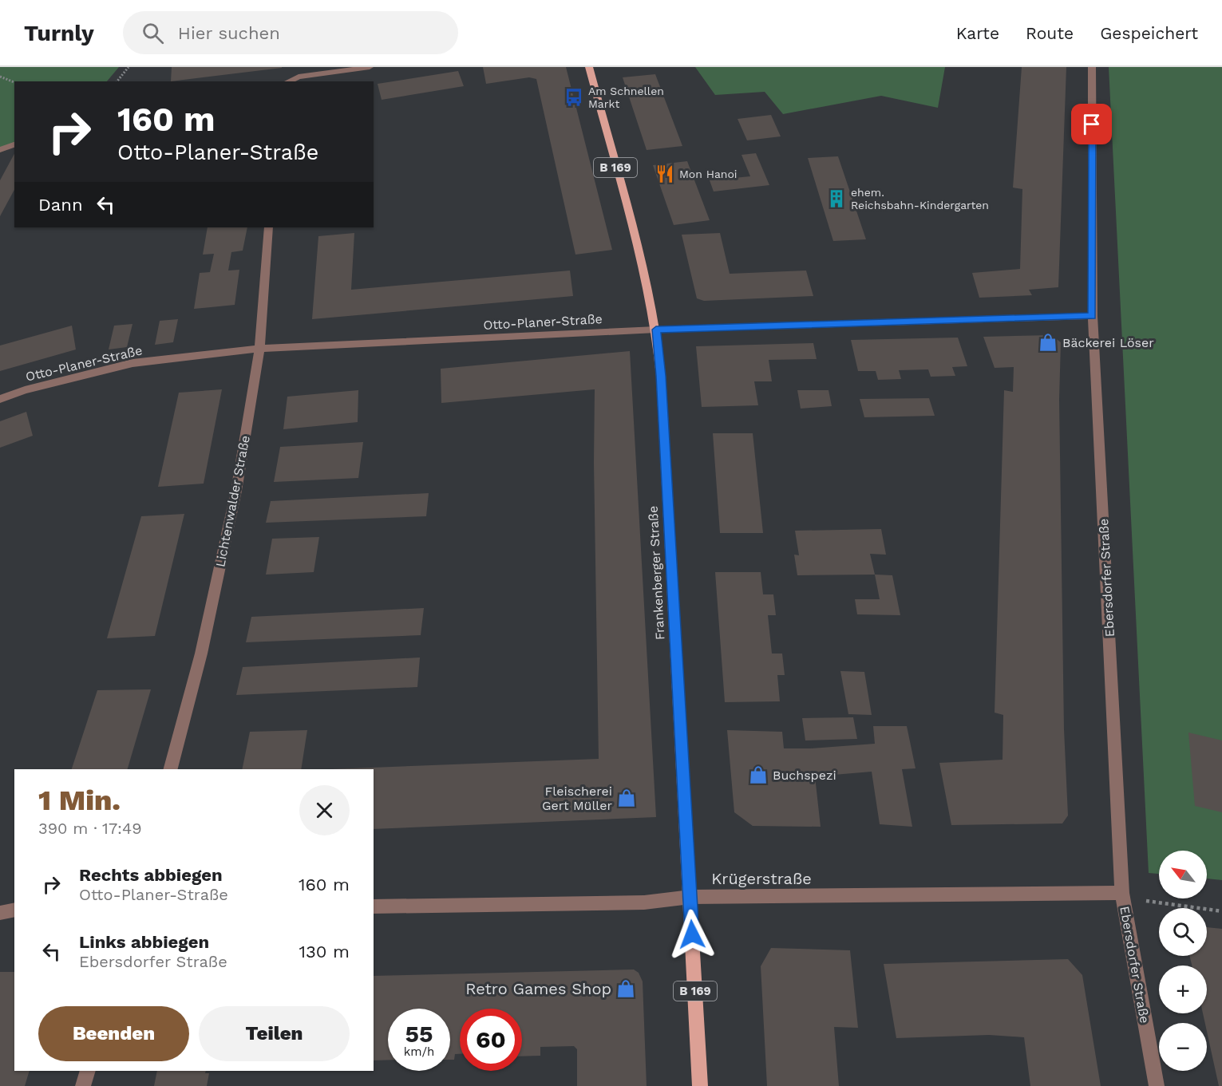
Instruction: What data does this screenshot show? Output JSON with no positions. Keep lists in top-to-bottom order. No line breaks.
{"streets":{"main road":["B 169","Frankenberger Straße"],"street":["Otto-Planer-Straße","Lichtenwalder Straße","Ebersdorfer Straße","Krügerstraße"]},"crossings":[["Otto-Planer-Straße","Lichtenwalder Straße"],["Otto-Planer-Straße","Frankenberger Straße"],["Otto-Planer-Straße","Ebersdorfer Straße"],["Frankenberger Straße","Krügerstraße"],["Ebersdorfer Straße","Krügerstraße"]],"places":{"bus stop":["Am Schnellen Markt"],"restaurant":["Mon Hanoi"],"building":["ehem. Reichsbahn-Kindergarten"],"shop":["Bäckerei Löser","Buchspezi","Fleischerei Gert Müller","Retro Games Shop"]},"north":"top left","page":{"header":"Turnly","search":"Hier suchen","nav":["Karte","Route","Gespeichert"],"turn":["160 m","Otto-Planer-Straße"],"then":"Dann","heading":["1 Min.","390 m · 17:49"],"map_buttons":["+","−"],"list":[{"name":"Rechts abbiegen","note":"Otto-Planer-Straße","value":"160 m"},{"name":"Links abbiegen","note":"Ebersdorfer Straße","value":"130 m"}],"buttons":["Beenden","Teilen"],"speed":"55 km/h","limit":"60"}}
